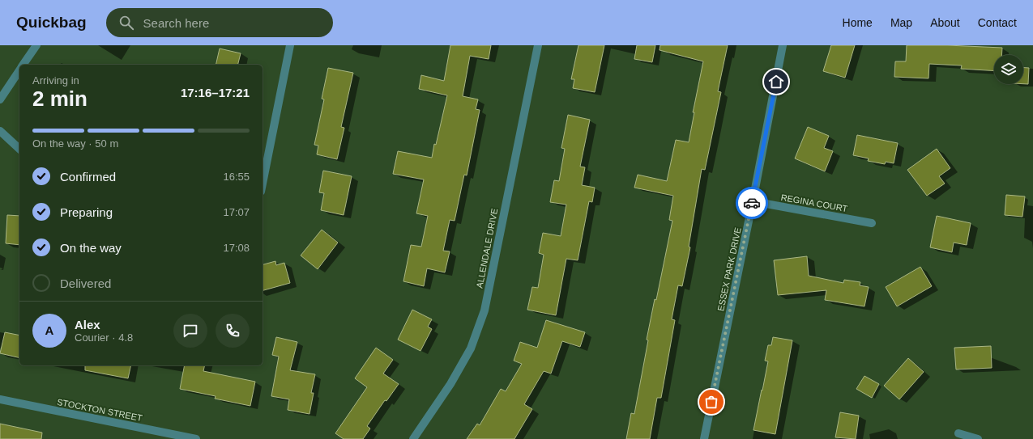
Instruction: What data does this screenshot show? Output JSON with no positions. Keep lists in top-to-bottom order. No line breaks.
{"streets":{"street":["REGINA COURT","ALLENDALE DRIVE","ESSEX PARK DRIVE","STOCKTON STREET"]},"crossings":[["REGINA COURT","ESSEX PARK DRIVE"]],"page":{"header":"Quickbag","search":"Search here","nav":["Home","Map","About","Contact"],"heading":["2 min","Arriving in","17:16–17:21"],"panel":["Alex","Courier · 4.8"],"bar":"On the way · 50 m","list":[["Confirmed","16:55"],["Preparing","17:07"],["On the way","17:08"],"Delivered"],"round":"A"}}
